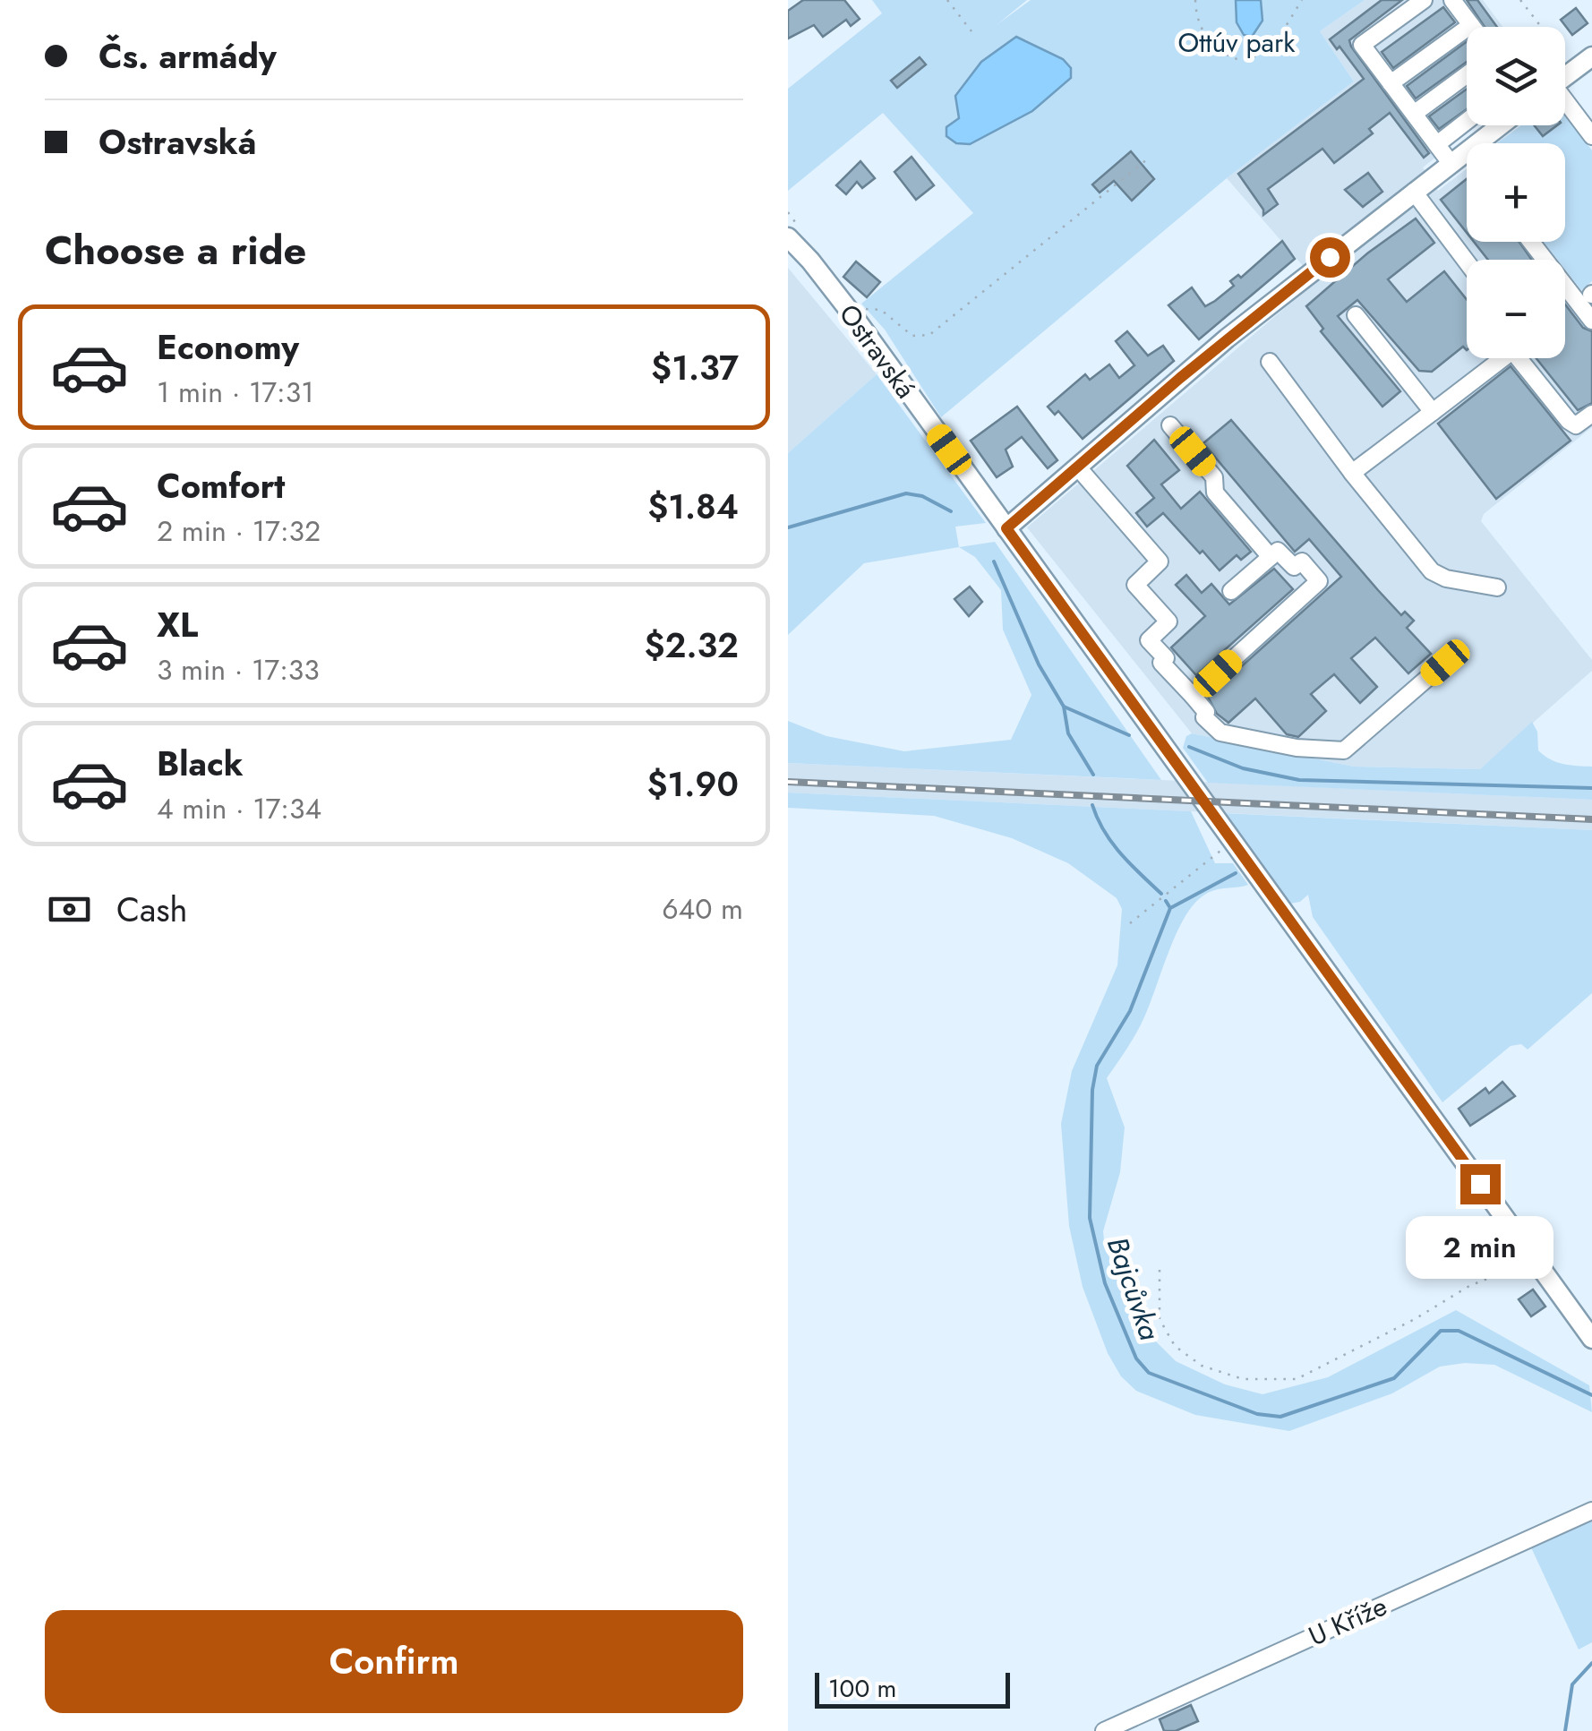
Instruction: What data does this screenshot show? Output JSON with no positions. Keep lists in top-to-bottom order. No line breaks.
{"streets":{"main road":["Ostravská"],"street":["U Kříže"]},"water":["Bajcůvka"],"parks":["Ottúv park"],"scale_bar":"100 m","page":{"banner":["Čs. armády","Ostravská"],"map_buttons":["+","−"],"heading":"Choose a ride","list":[{"name":"Economy","note":"1 min · 17:31","value":"$1.37"},{"name":"Comfort","note":"2 min · 17:32","value":"$1.84"},{"name":"XL","note":"3 min · 17:33","value":"$2.32"},{"name":"Black","note":"4 min · 17:34","value":"$1.90"}],"pay":["Cash","640 m"],"bubble":"2 min","buttons":"Confirm","scale":"100 m"}}
